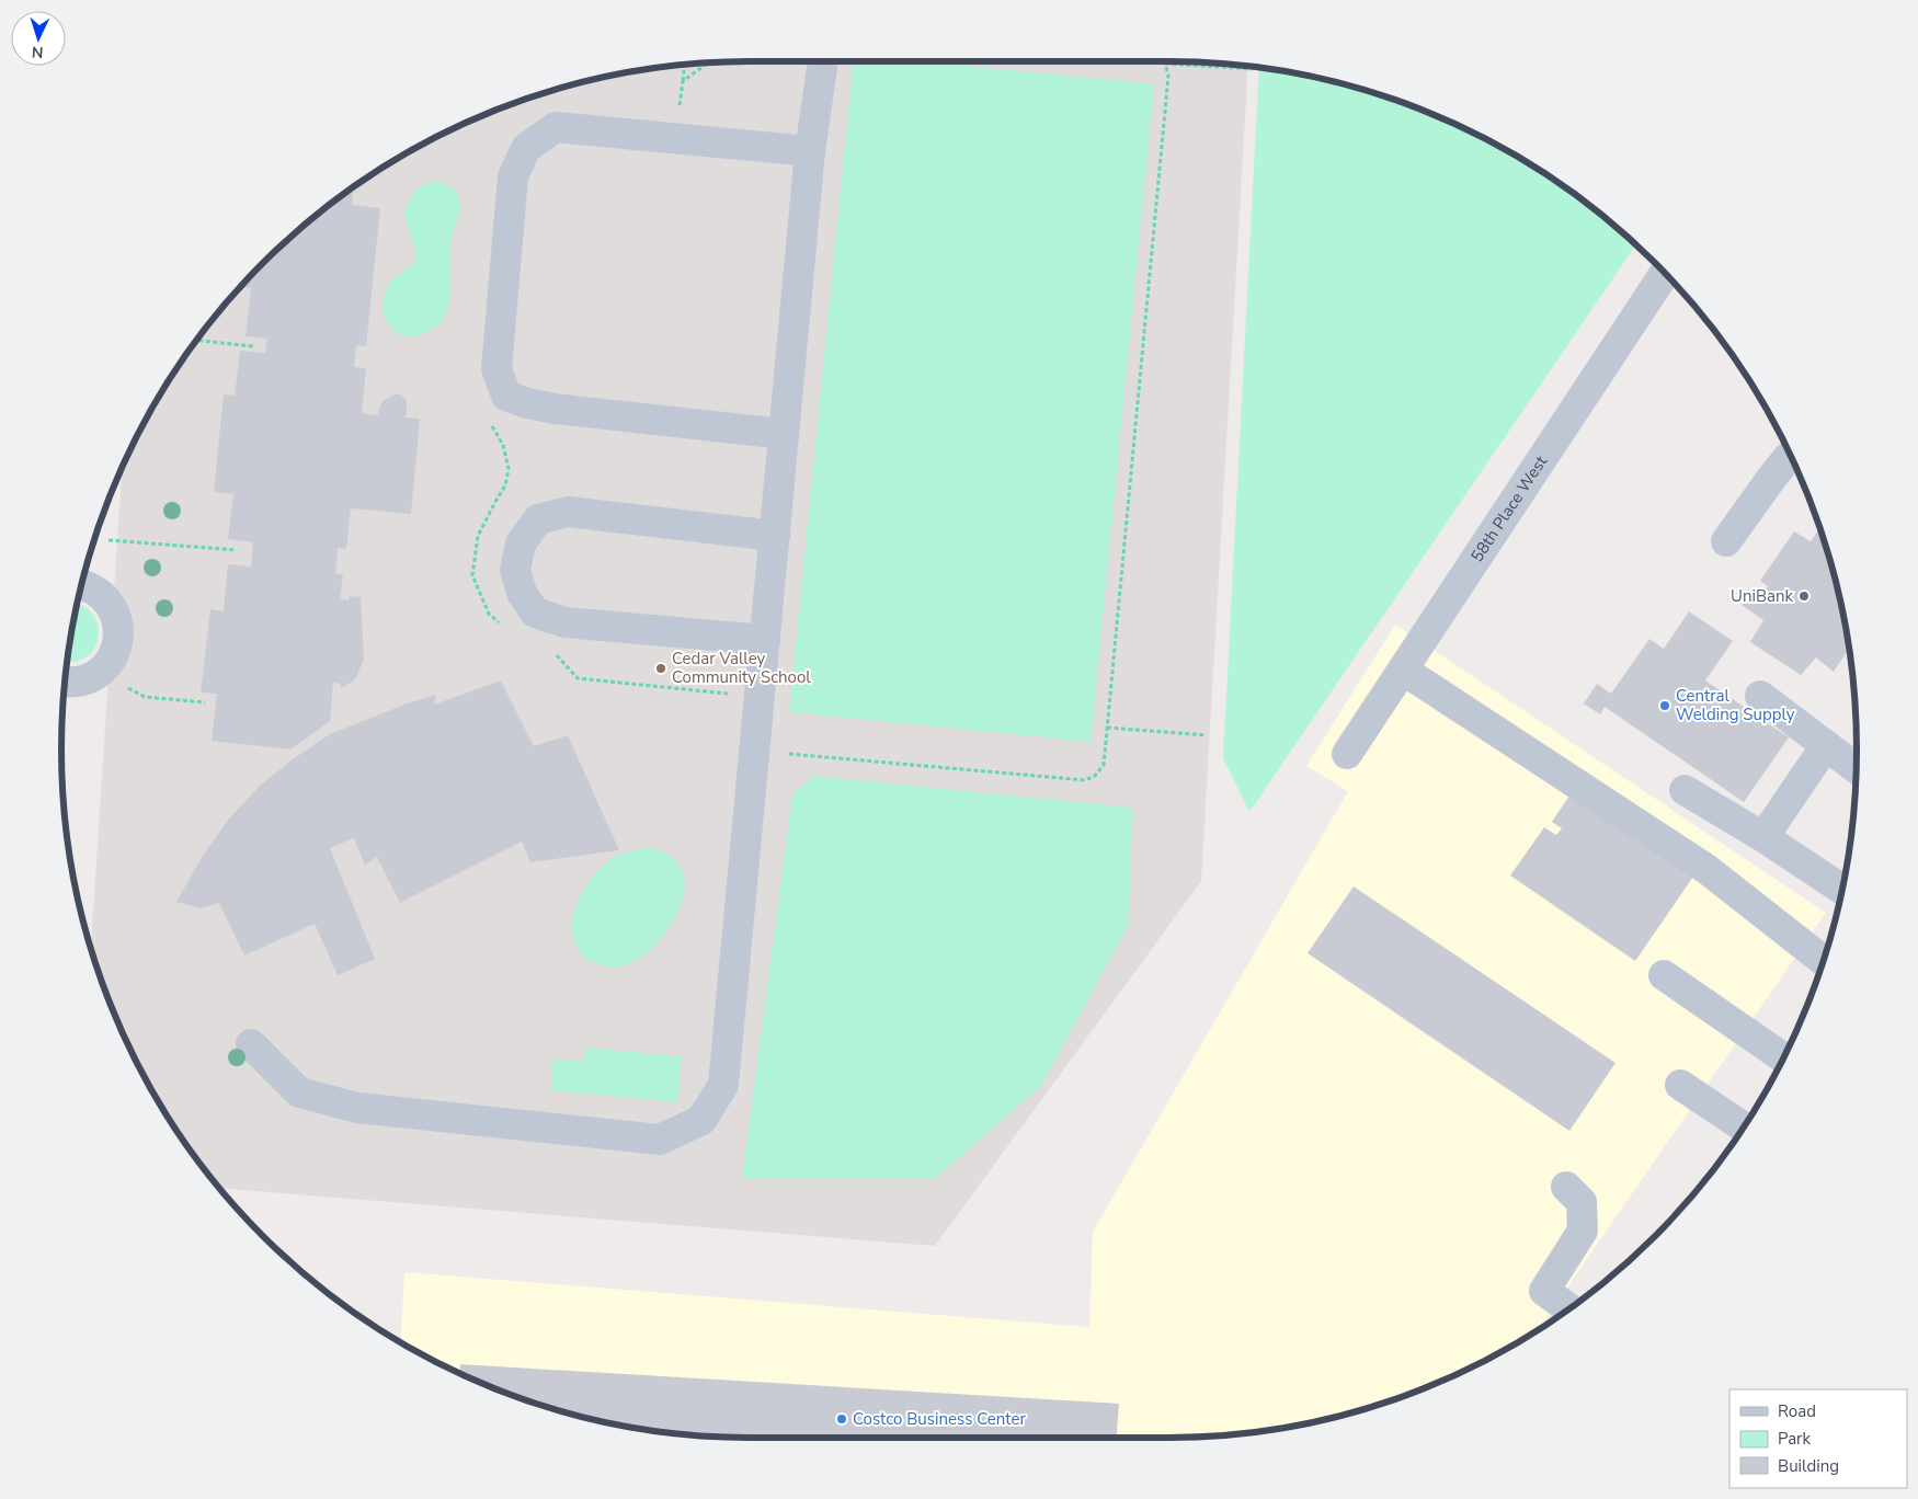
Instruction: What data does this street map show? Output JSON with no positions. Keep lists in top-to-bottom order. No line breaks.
{"streets":{"street":["58th Place West"]},"places":["UniBank","Cedar Valley Community School","Central Welding Supply","Costco Business Center"],"legend":["Road","Park","Building"],"north":"bottom"}
